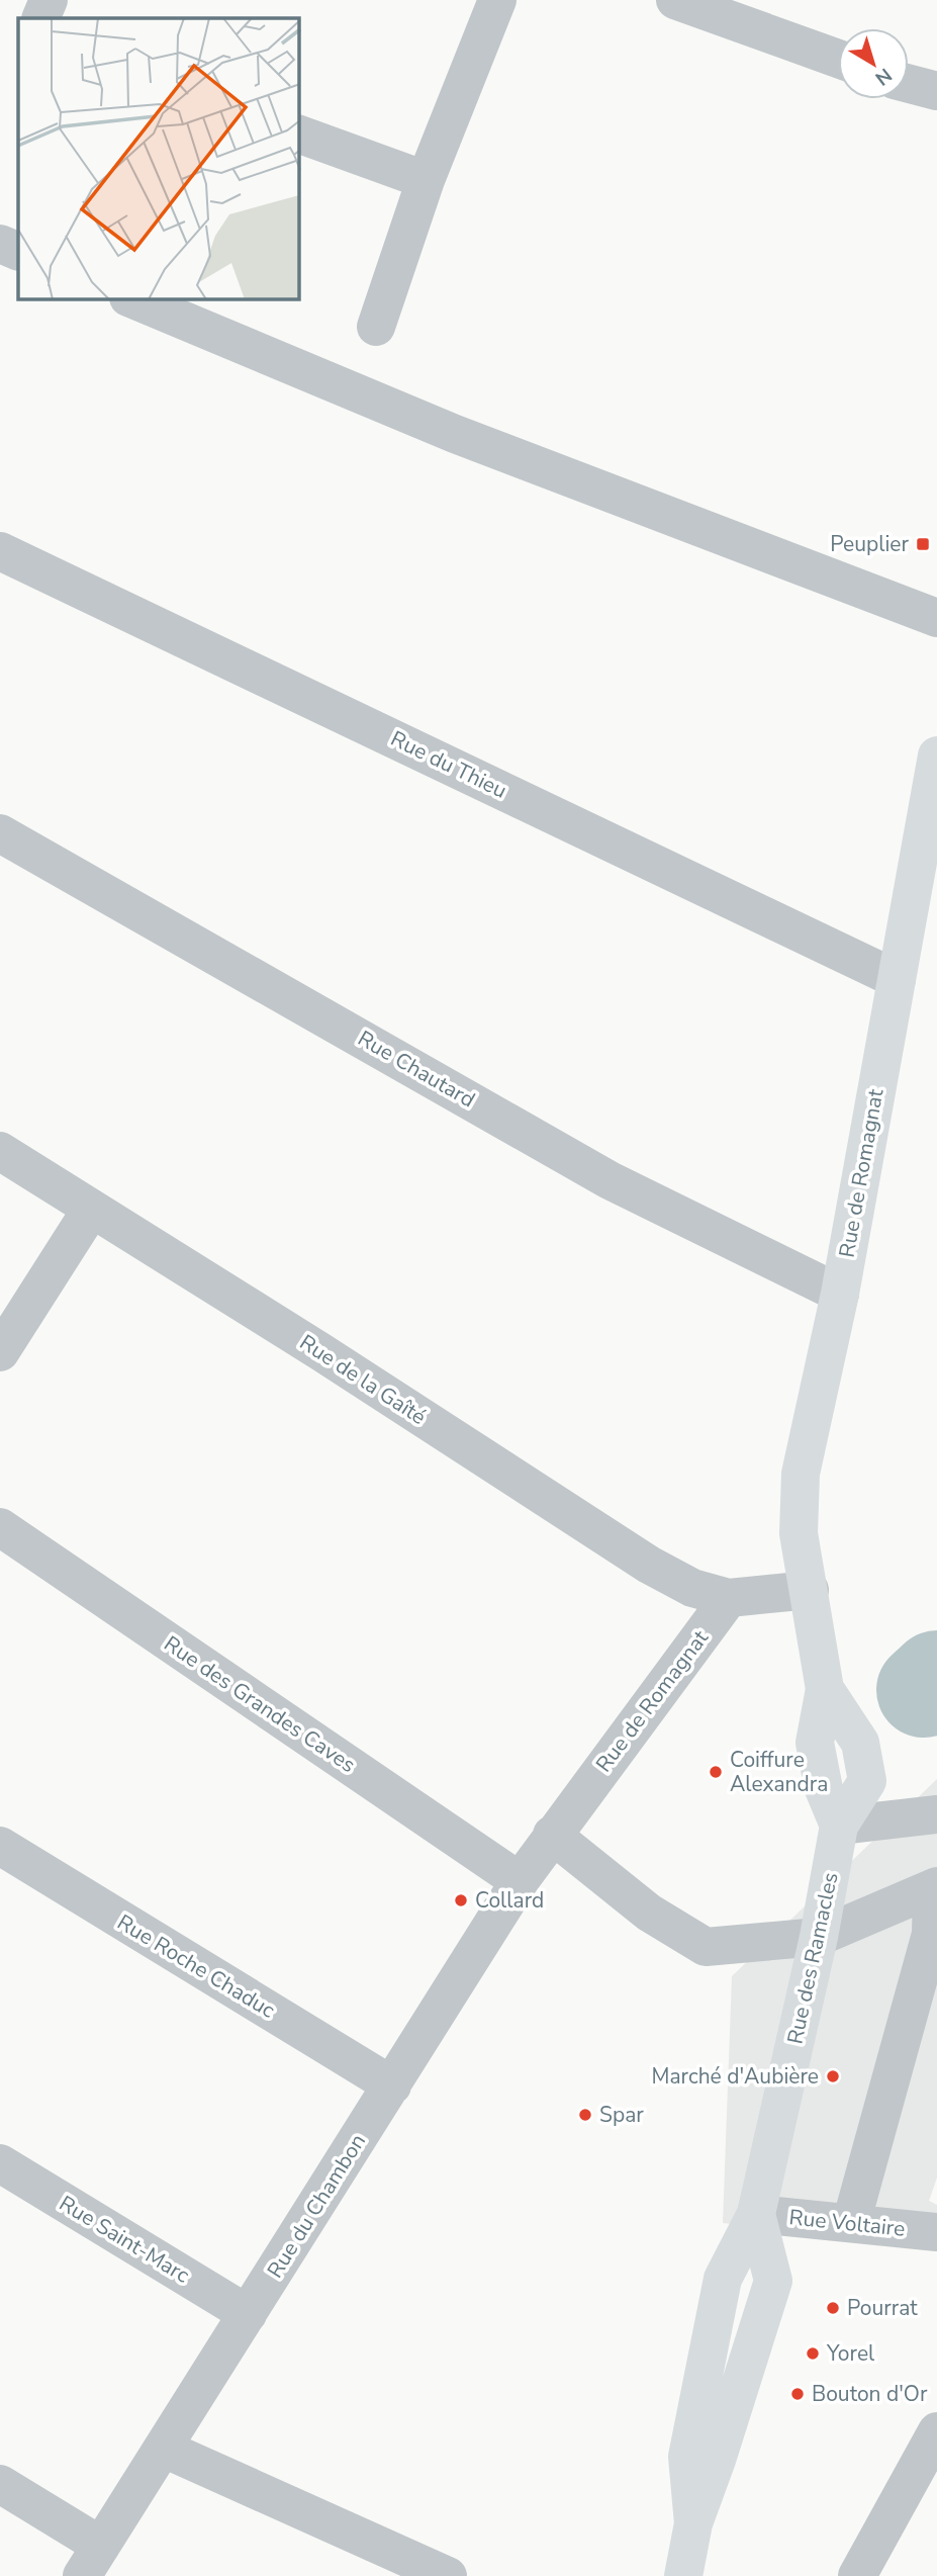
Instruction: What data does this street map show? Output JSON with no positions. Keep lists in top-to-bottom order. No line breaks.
{"streets":{"main road":["Rue de Romagnat","Rue des Ramacles"],"street":["Rue du Thieu","Rue Chautard","Rue de la Gaîté","Rue des Grandes Caves","Rue Roche Chaduc","Rue du Chambon","Rue Voltaire","Rue Saint-Marc"]},"crossings":[["Rue du Thieu","Rue de Romagnat"],["Rue Chautard","Rue de Romagnat"],["Rue de Romagnat","Rue de la Gaîté"],["Rue de Romagnat","Rue des Ramacles"],["Rue de Romagnat","Rue du Chambon"],["Rue des Grandes Caves","Rue du Chambon"],["Rue des Ramacles","Rue Voltaire"],["Rue Roche Chaduc","Rue du Chambon"],["Rue du Chambon","Rue Saint-Marc"]],"places":{"transit":["Peuplier"],"other":["Coiffure Alexandra","Collard","Marché d'Aubière","Spar","Pourrat","Yorel","Bouton d'Or"]},"north":"bottom right"}
